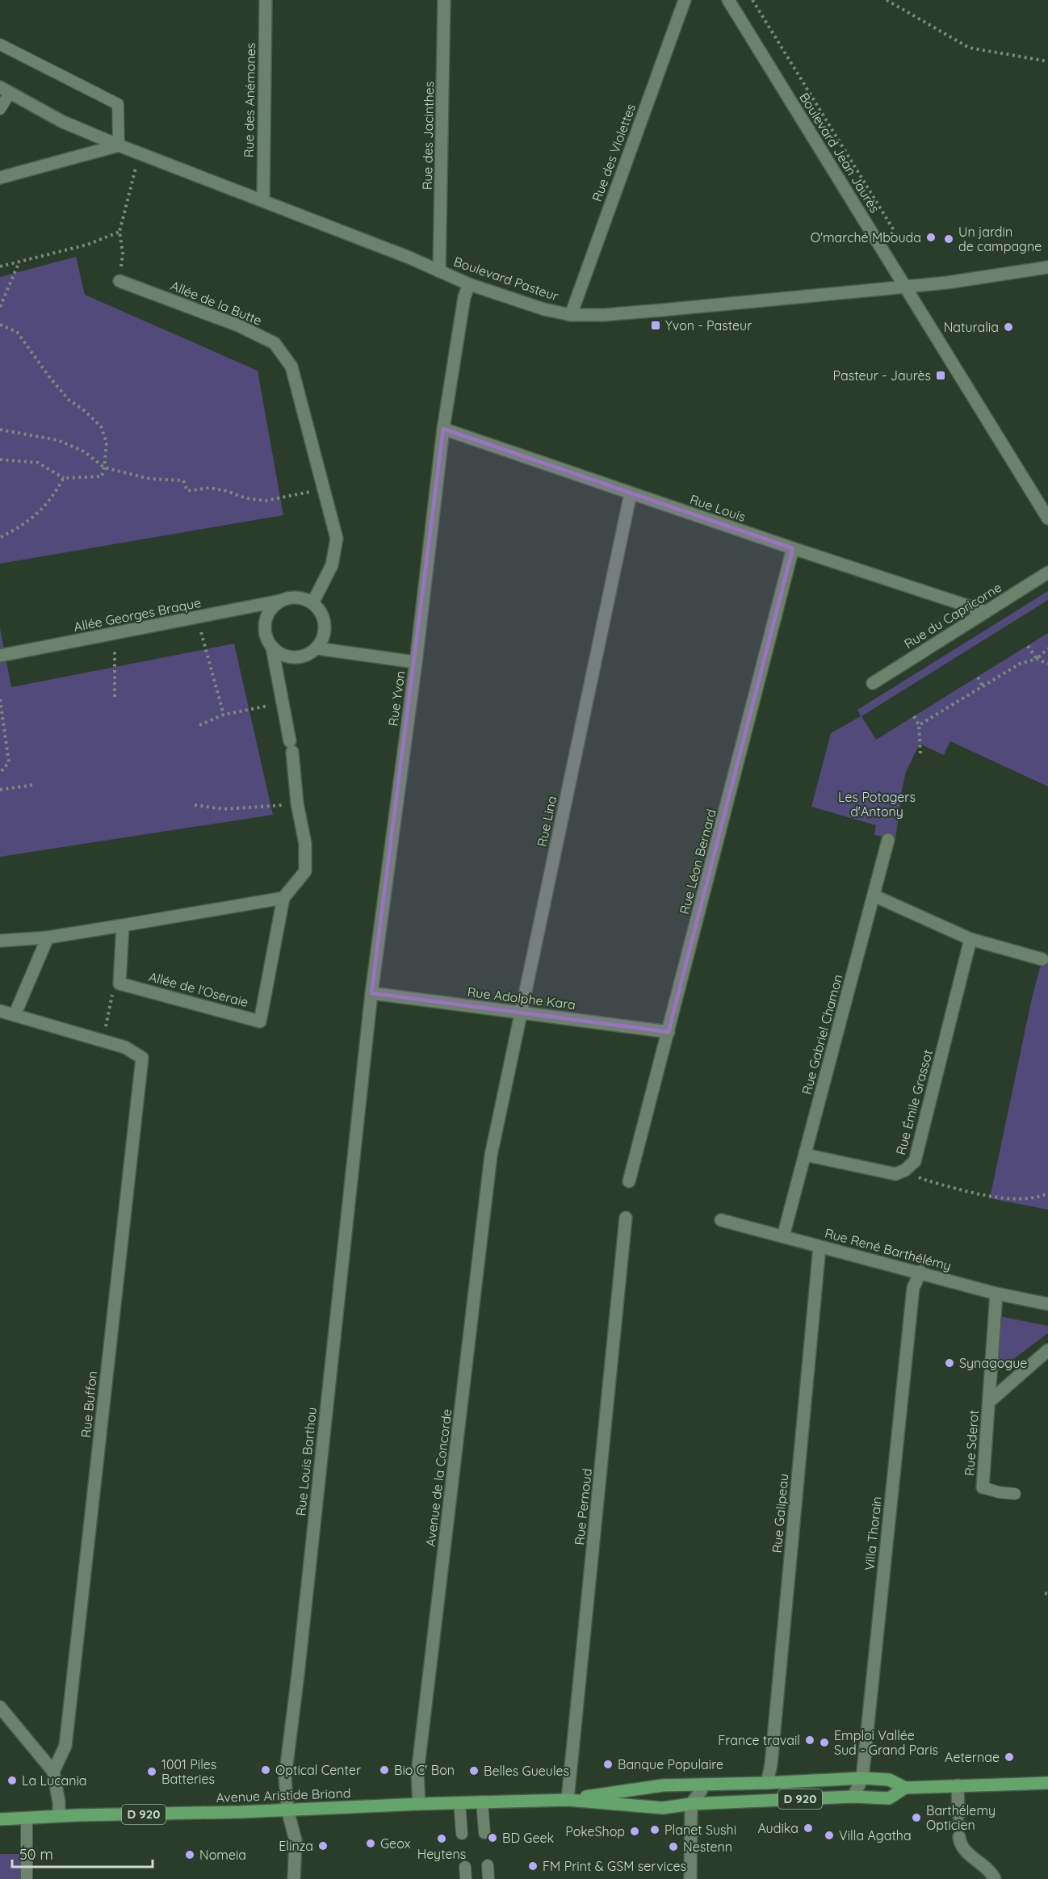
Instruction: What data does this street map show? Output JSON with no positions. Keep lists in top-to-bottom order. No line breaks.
{"streets":{"main road":["Avenue Aristide Briand","D 920"],"street":["Rue des Anémones","Rue des Jacinthes","Rue des Violettes","Boulevard Jean Jaurès","Boulevard Pasteur","Allée de la Butte","Rue Louis","Allée Georges Braque","Rue du Capricorne","Rue Yvon","Rue Lina","Rue Léon Bernard","Allée de l'Oseraie","Rue Adolphe Kara","Rue Gabriel Chamon","Rue Émile Grassot","Rue René Barthélémy","Rue Buffon","Rue Sderot","Rue Louis Barthou","Avenue de la Concorde","Rue Pernoud","Rue Galipeau","Villa Thorain"]},"crossings":[["Rue des Anémones","Boulevard Pasteur"],["Rue des Jacinthes","Boulevard Pasteur"],["Rue des Violettes","Boulevard Pasteur"],["Boulevard Jean Jaurès","Boulevard Pasteur"],["Boulevard Pasteur","Rue Yvon"],["Allée de la Butte","Allée Georges Braque"],["Rue Louis","Rue du Capricorne"],["Rue Louis","Rue Yvon"],["Rue Louis","Rue Lina"],["Rue Louis","Rue Léon Bernard"],["Rue Yvon","Rue Adolphe Kara"],["Rue Yvon","Rue Louis Barthou"],["Rue Lina","Rue Adolphe Kara"],["Rue Lina","Avenue de la Concorde"],["Rue Léon Bernard","Rue Adolphe Kara"],["Rue Gabriel Chamon","Rue Émile Grassot"],["Rue Gabriel Chamon","Rue René Barthélémy"],["Rue René Barthélémy","Rue Sderot"],["Rue René Barthélémy","Rue Galipeau"],["Rue René Barthélémy","Villa Thorain"],["Rue Louis Barthou","Avenue Aristide Briand"],["Avenue de la Concorde","Avenue Aristide Briand"],["Rue Pernoud","Avenue Aristide Briand"],["Rue Galipeau","Avenue Aristide Briand"],["Villa Thorain","Avenue Aristide Briand"]],"parks":["Les Potagers d'Antony"],"places":{"other":["O'marché Mbouda","Un jardin de campagne","Naturalia","Synagogue","France travail","Emploi Vallée Sud - Grand Paris","Aeternae","Banque Populaire","Optical Center","Bio C' Bon","Belles Gueules","1001 Piles Batteries","La Lucania","Barthélemy Opticien","Audika","Planet Sushi","PokeShop","Villa Agatha","BD Geek","Heytens","Geox","Elinza","Nestenn","Nomeia","FM Print & GSM services"],"transit":["Yvon - Pasteur","Pasteur - Jaurès"]},"scale_bar":"50 m"}
